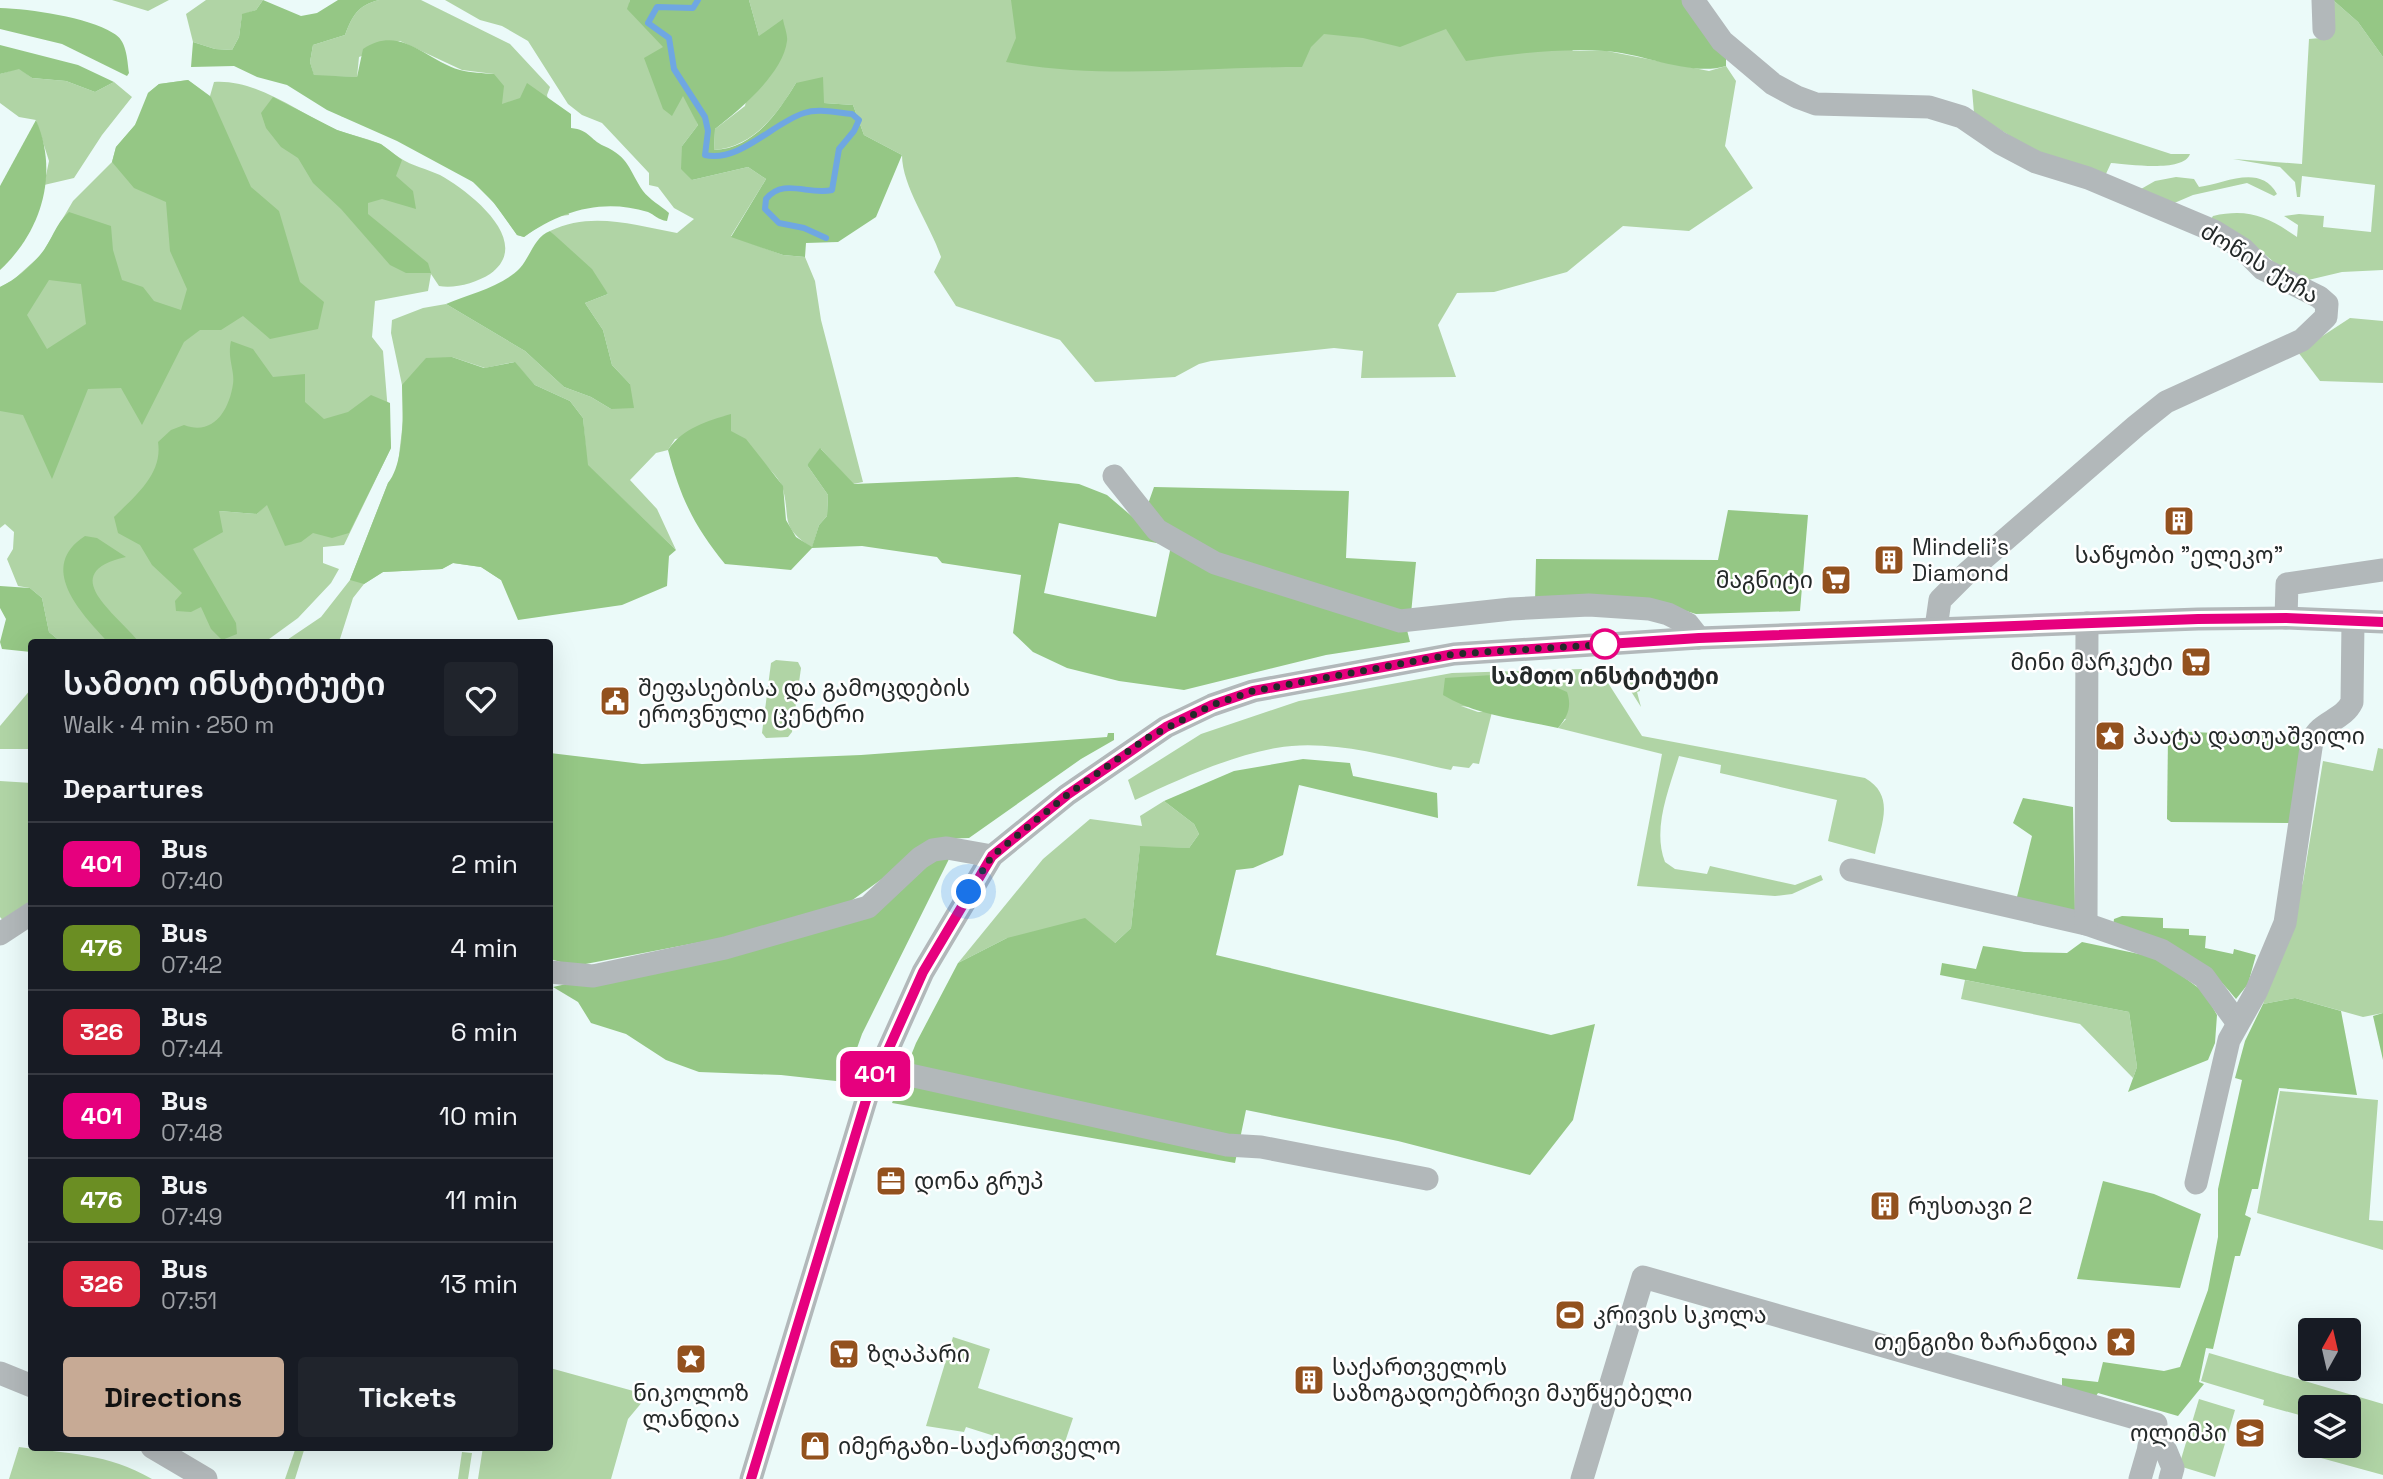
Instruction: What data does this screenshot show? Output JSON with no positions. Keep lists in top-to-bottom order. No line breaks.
{"streets":{"street":["ძოწის ქუჩა"]},"places":{"building":["საწყობი \"ელეკო\"","Mindeli's Diamond","რუსთავი 2","საქართველოს საზოგადოებრივი მაუწყებელი"],"supermarket":["მაგნიტი","მინი მარკეტი","ზღაპარი"],"other":["სამთო ინსტიტუტი"],"public building":["შეფასებისა და გამოცდების ეროვნული ცენტრი"],"place":["პაატა დათუაშვილი","თენგიზი ზარანდია","ნიკოლოზ ლანდია"],"office":["დონა გრუპ"],"sports":["კრივის სკოლა"],"school or university":["ოლიმპი"],"shop":["იმერგაზი-საქართველო"]},"lines":["bus line 401"],"north":"top","page":{"on_map":"401","heading":[["სამთო ინსტიტუტი","Walk · 4 min · 250 m"],"Departures"],"list":[{"mark":"401","name":"Bus","note":"07:40","value":"2 min"},{"mark":"476","name":"Bus","note":"07:42","value":"4 min"},{"mark":"326","name":"Bus","note":"07:44","value":"6 min"},{"mark":"401","name":"Bus","note":"07:48","value":"10 min"},{"mark":"476","name":"Bus","note":"07:49","value":"11 min"},{"mark":"326","name":"Bus","note":"07:51","value":"13 min"}],"buttons":["Directions","Tickets"]}}
